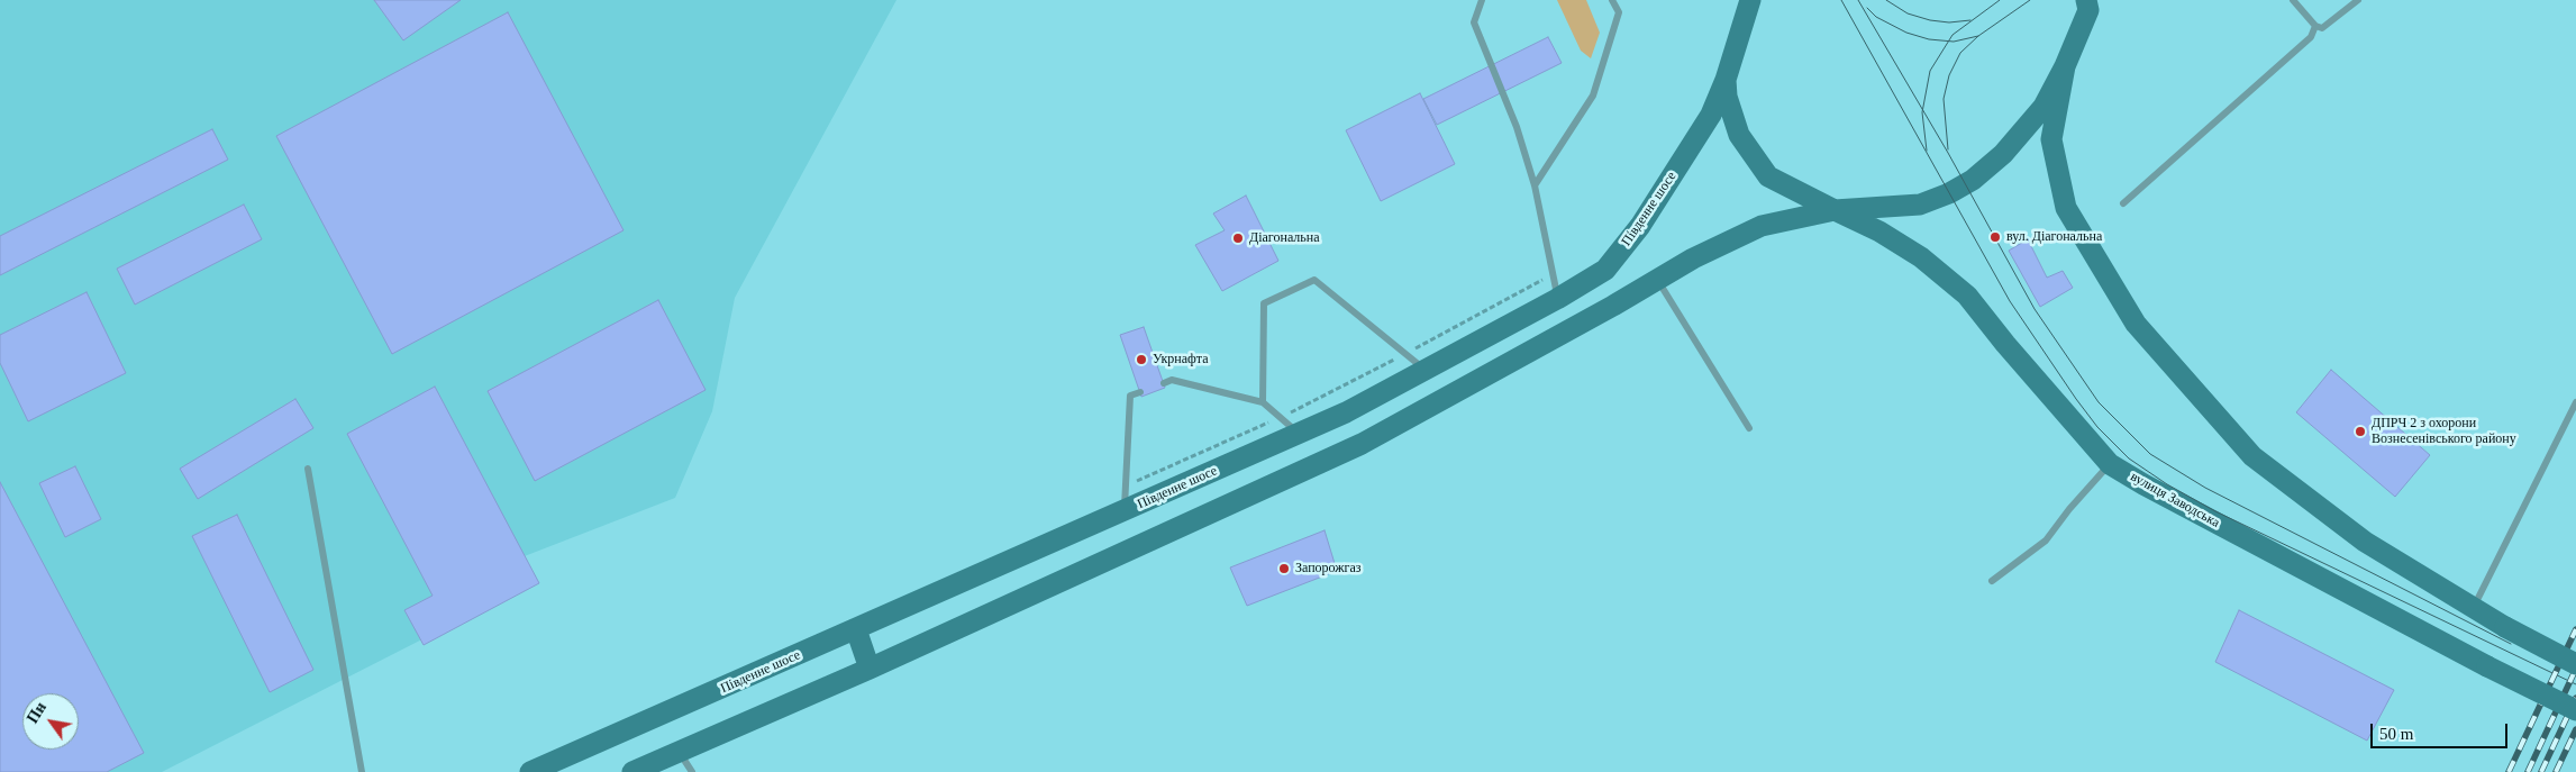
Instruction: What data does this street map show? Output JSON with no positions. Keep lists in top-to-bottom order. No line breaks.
{"streets":{"main road":["Південне шосе","вулиця Заводська"]},"crossings":[["Південне шосе","вулиця Заводська"]],"places":["вул. Діагональна","Діагональна","Укрнафта","ДПРЧ 2 з охорони Вознесенівського району","Запорожгаз"],"scale_bar":"50 m","north":"top left"}
